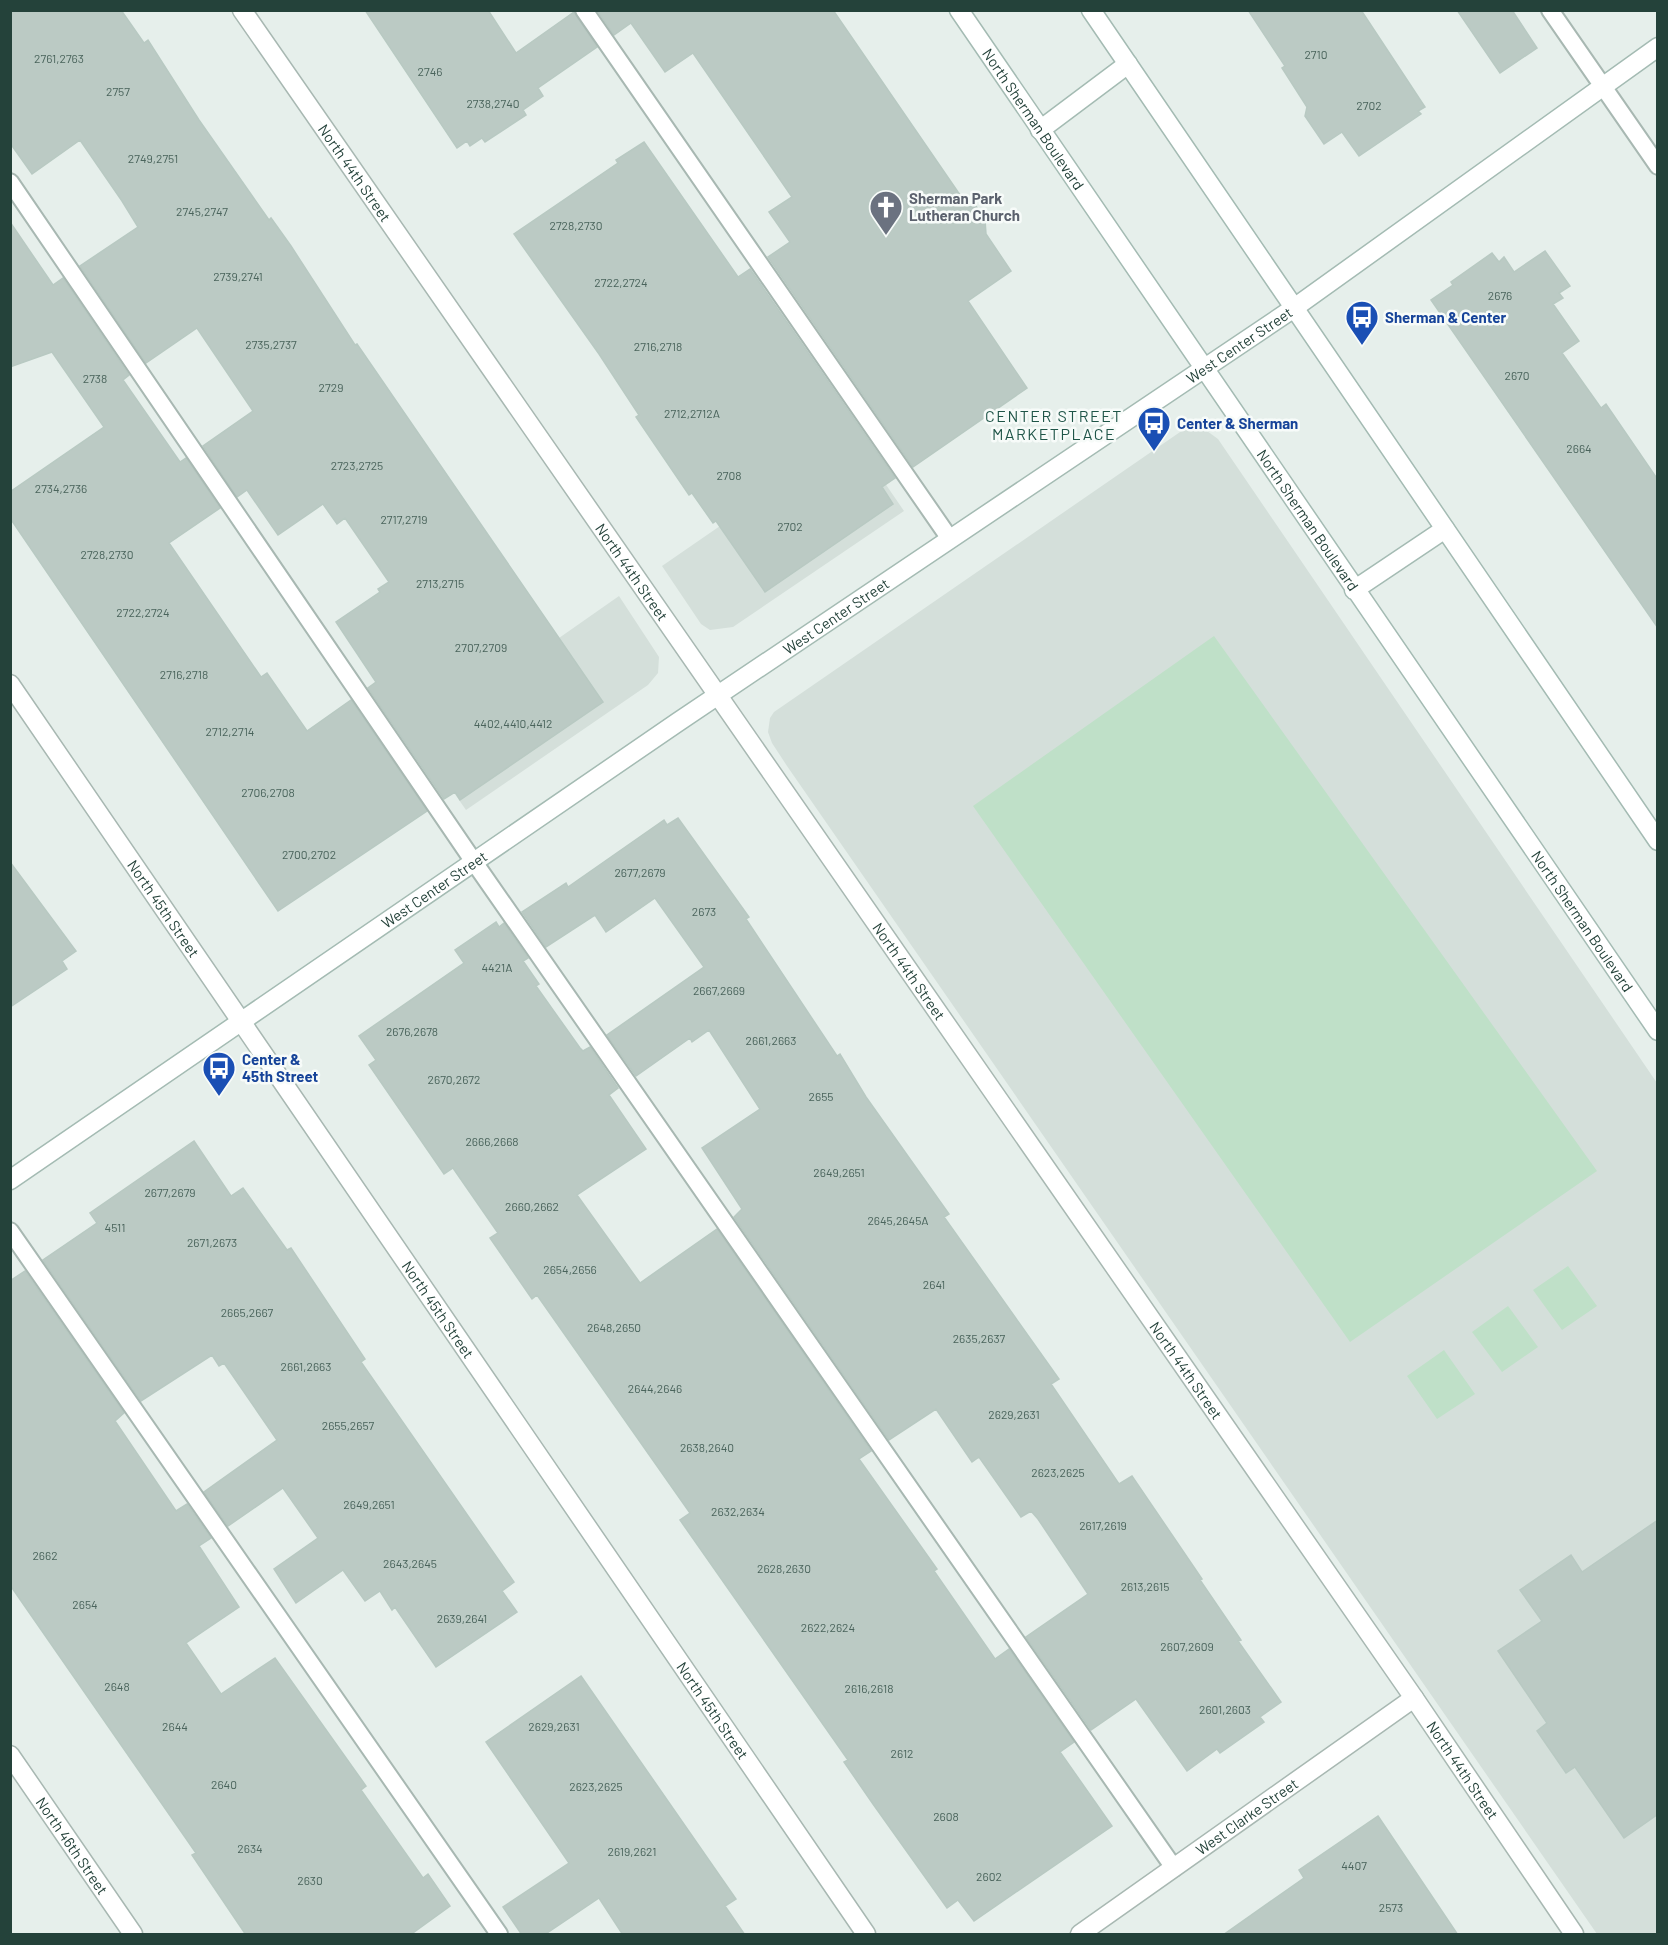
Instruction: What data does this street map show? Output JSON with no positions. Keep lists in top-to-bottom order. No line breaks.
{"streets":{"street":["North Sherman Boulevard","North 44th Street","West Center Street","North 45th Street","West Clarke Street","North 46th Street"]},"crossings":[["North Sherman Boulevard","West Center Street"],["North 44th Street","West Center Street"],["North 44th Street","West Clarke Street"],["West Center Street","North 45th Street"]],"districts":["CENTER STREET MARKETPLACE"],"places":{"church":["Sherman Park Lutheran Church"],"bus stop":["Sherman & Center","Center & Sherman","Center & 45th Street"]},"house_numbers":["2710","2761,2763","2746","2757","2738,2740","2702","2749,2751","2745,2747","2728,2730","2739,2741","2722,2724","2676","2735,2737","2716,2718","2670","2738","2729","2712,2712A","2664","2723,2725","2708","2734,2736","2717,2719","2702","2728,2730","2713,2715","2722,2724","2707,2709","2716,2718","4402,4410,4412","2712,2714","2706,2708","2700,2702","2677,2679","2673","4421A","2667,2669","2676,2678","2661,2663","2670,2672","2655","2666,2668","2649,2651","2677,2679","2660,2662","2645,2645A","4511","2671,2673","2654,2656","2641","2665,2667","2648,2650","2635,2637","2661,2663","2644,2646","2629,2631","2655,2657","2638,2640","2623,2625","2649,2651","2632,2634","2617,2619","2662","2643,2645","2628,2630","2613,2615","2654","2639,2641","2622,2624","2607,2609","2648","2616,2618","2601,2603","2644","2629,2631","2612","2640","2623,2625","2608","2634","2619,2621","4407","2602","2630","2573"]}
